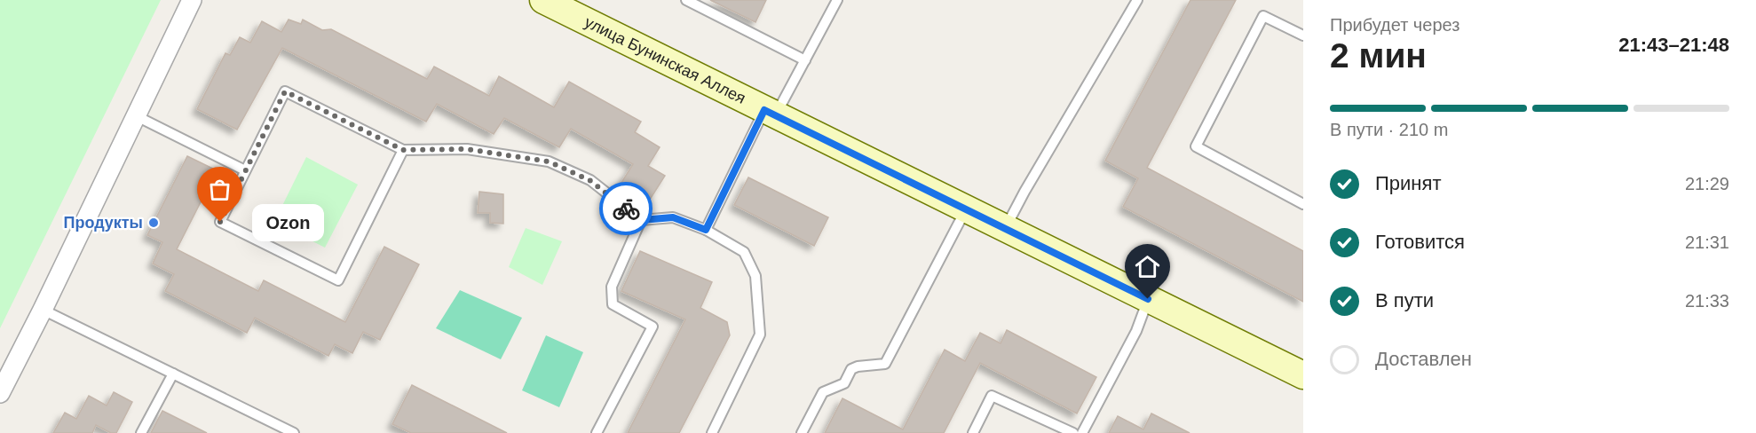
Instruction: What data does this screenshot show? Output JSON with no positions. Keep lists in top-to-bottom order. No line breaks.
{"streets":{"street":["улица Бунинская Аллея"]},"places":["Ozon","Продукты"],"page":{"heading":["2 мин","Прибудет через","21:43–21:48"],"bar":"В пути · 210 m","list":[["Принят","21:29"],["Готовится","21:31"],["В пути","21:33"],"Доставлен"],"bubble":"Ozon"}}
